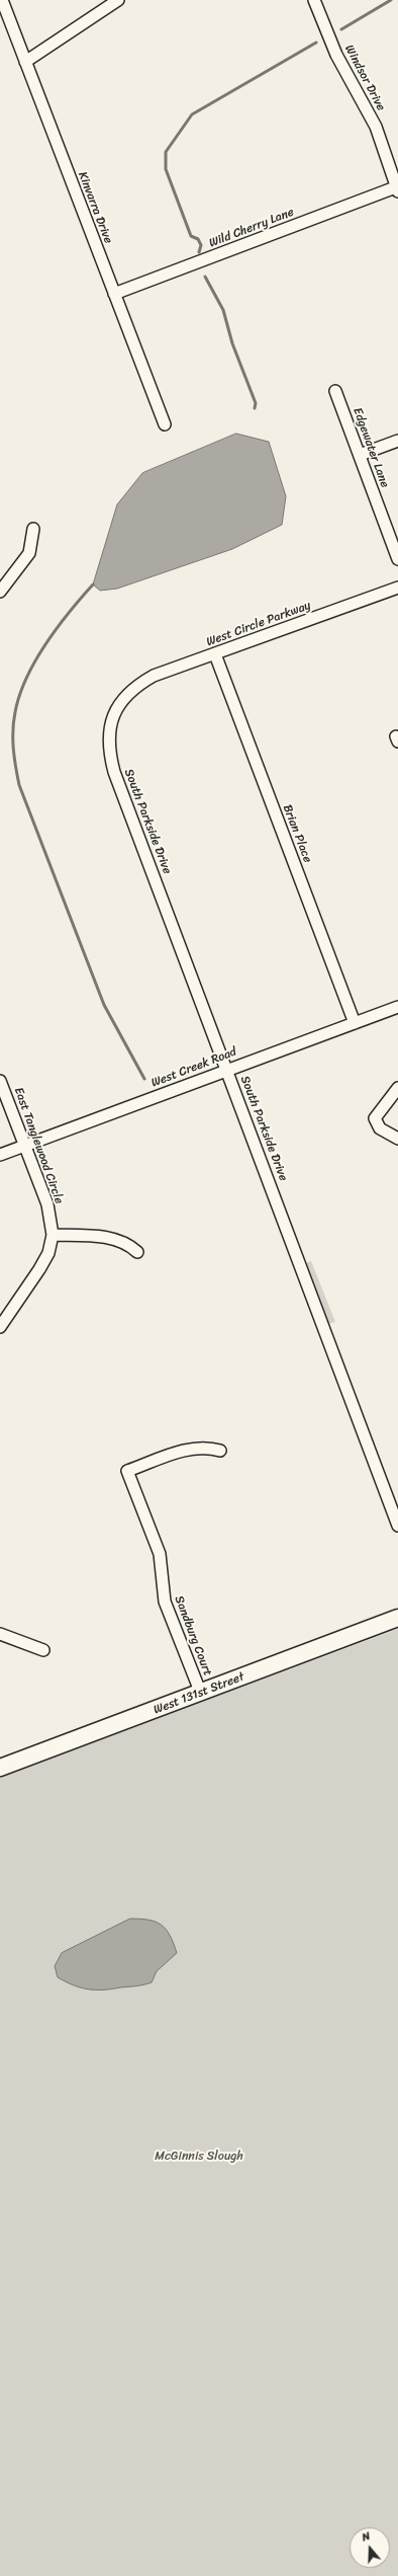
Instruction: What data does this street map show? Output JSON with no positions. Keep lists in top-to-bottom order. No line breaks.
{"streets":{"street":["Windsor Drive","Kinvarra Drive","Wild Cherry Lane","Edgewater Lane","West Circle Parkway","South Parkside Drive","Brian Place","West Creek Road","East Tanglewood Circle","Sandburg Court","West 131st Street"]},"crossings":[["Windsor Drive","Wild Cherry Lane"],["Kinvarra Drive","Wild Cherry Lane"],["West Circle Parkway","South Parkside Drive"],["West Circle Parkway","Brian Place"],["South Parkside Drive","West Creek Road"],["Brian Place","West Creek Road"],["West Creek Road","East Tanglewood Circle"],["Sandburg Court","West 131st Street"]],"parks":["McGinnis Slough"],"north":"top"}
